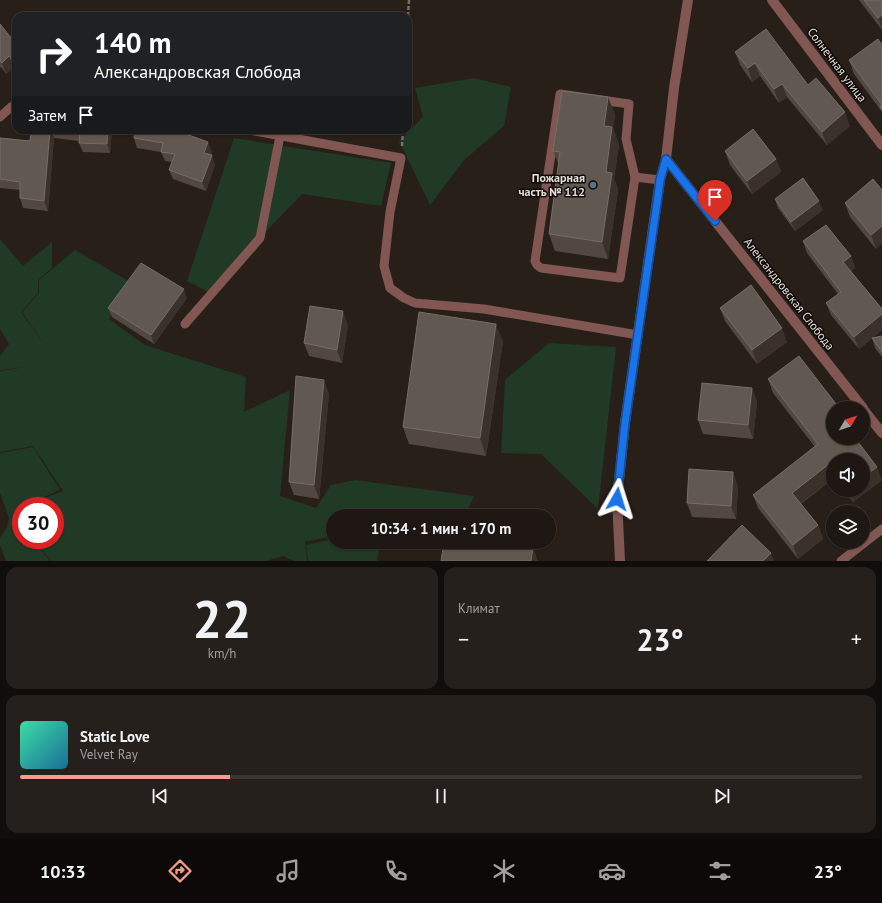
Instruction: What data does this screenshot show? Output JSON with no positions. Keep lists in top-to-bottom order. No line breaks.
{"streets":{"street":["Солнечная улица","Александровская Слобода"]},"places":["Пожарная часть № 112"],"north":"top right","page":{"turn":["140 m","Александровская Слобода"],"then":"Затем","limit":"30","trip":"10:34 · 1 мин · 170 m","tile":[["22","km/h"],"Климат"],"heat":["−","23°","+"],"song":["Static Love","Velvet Ray"],"tabs":["10:33","23°"]}}
